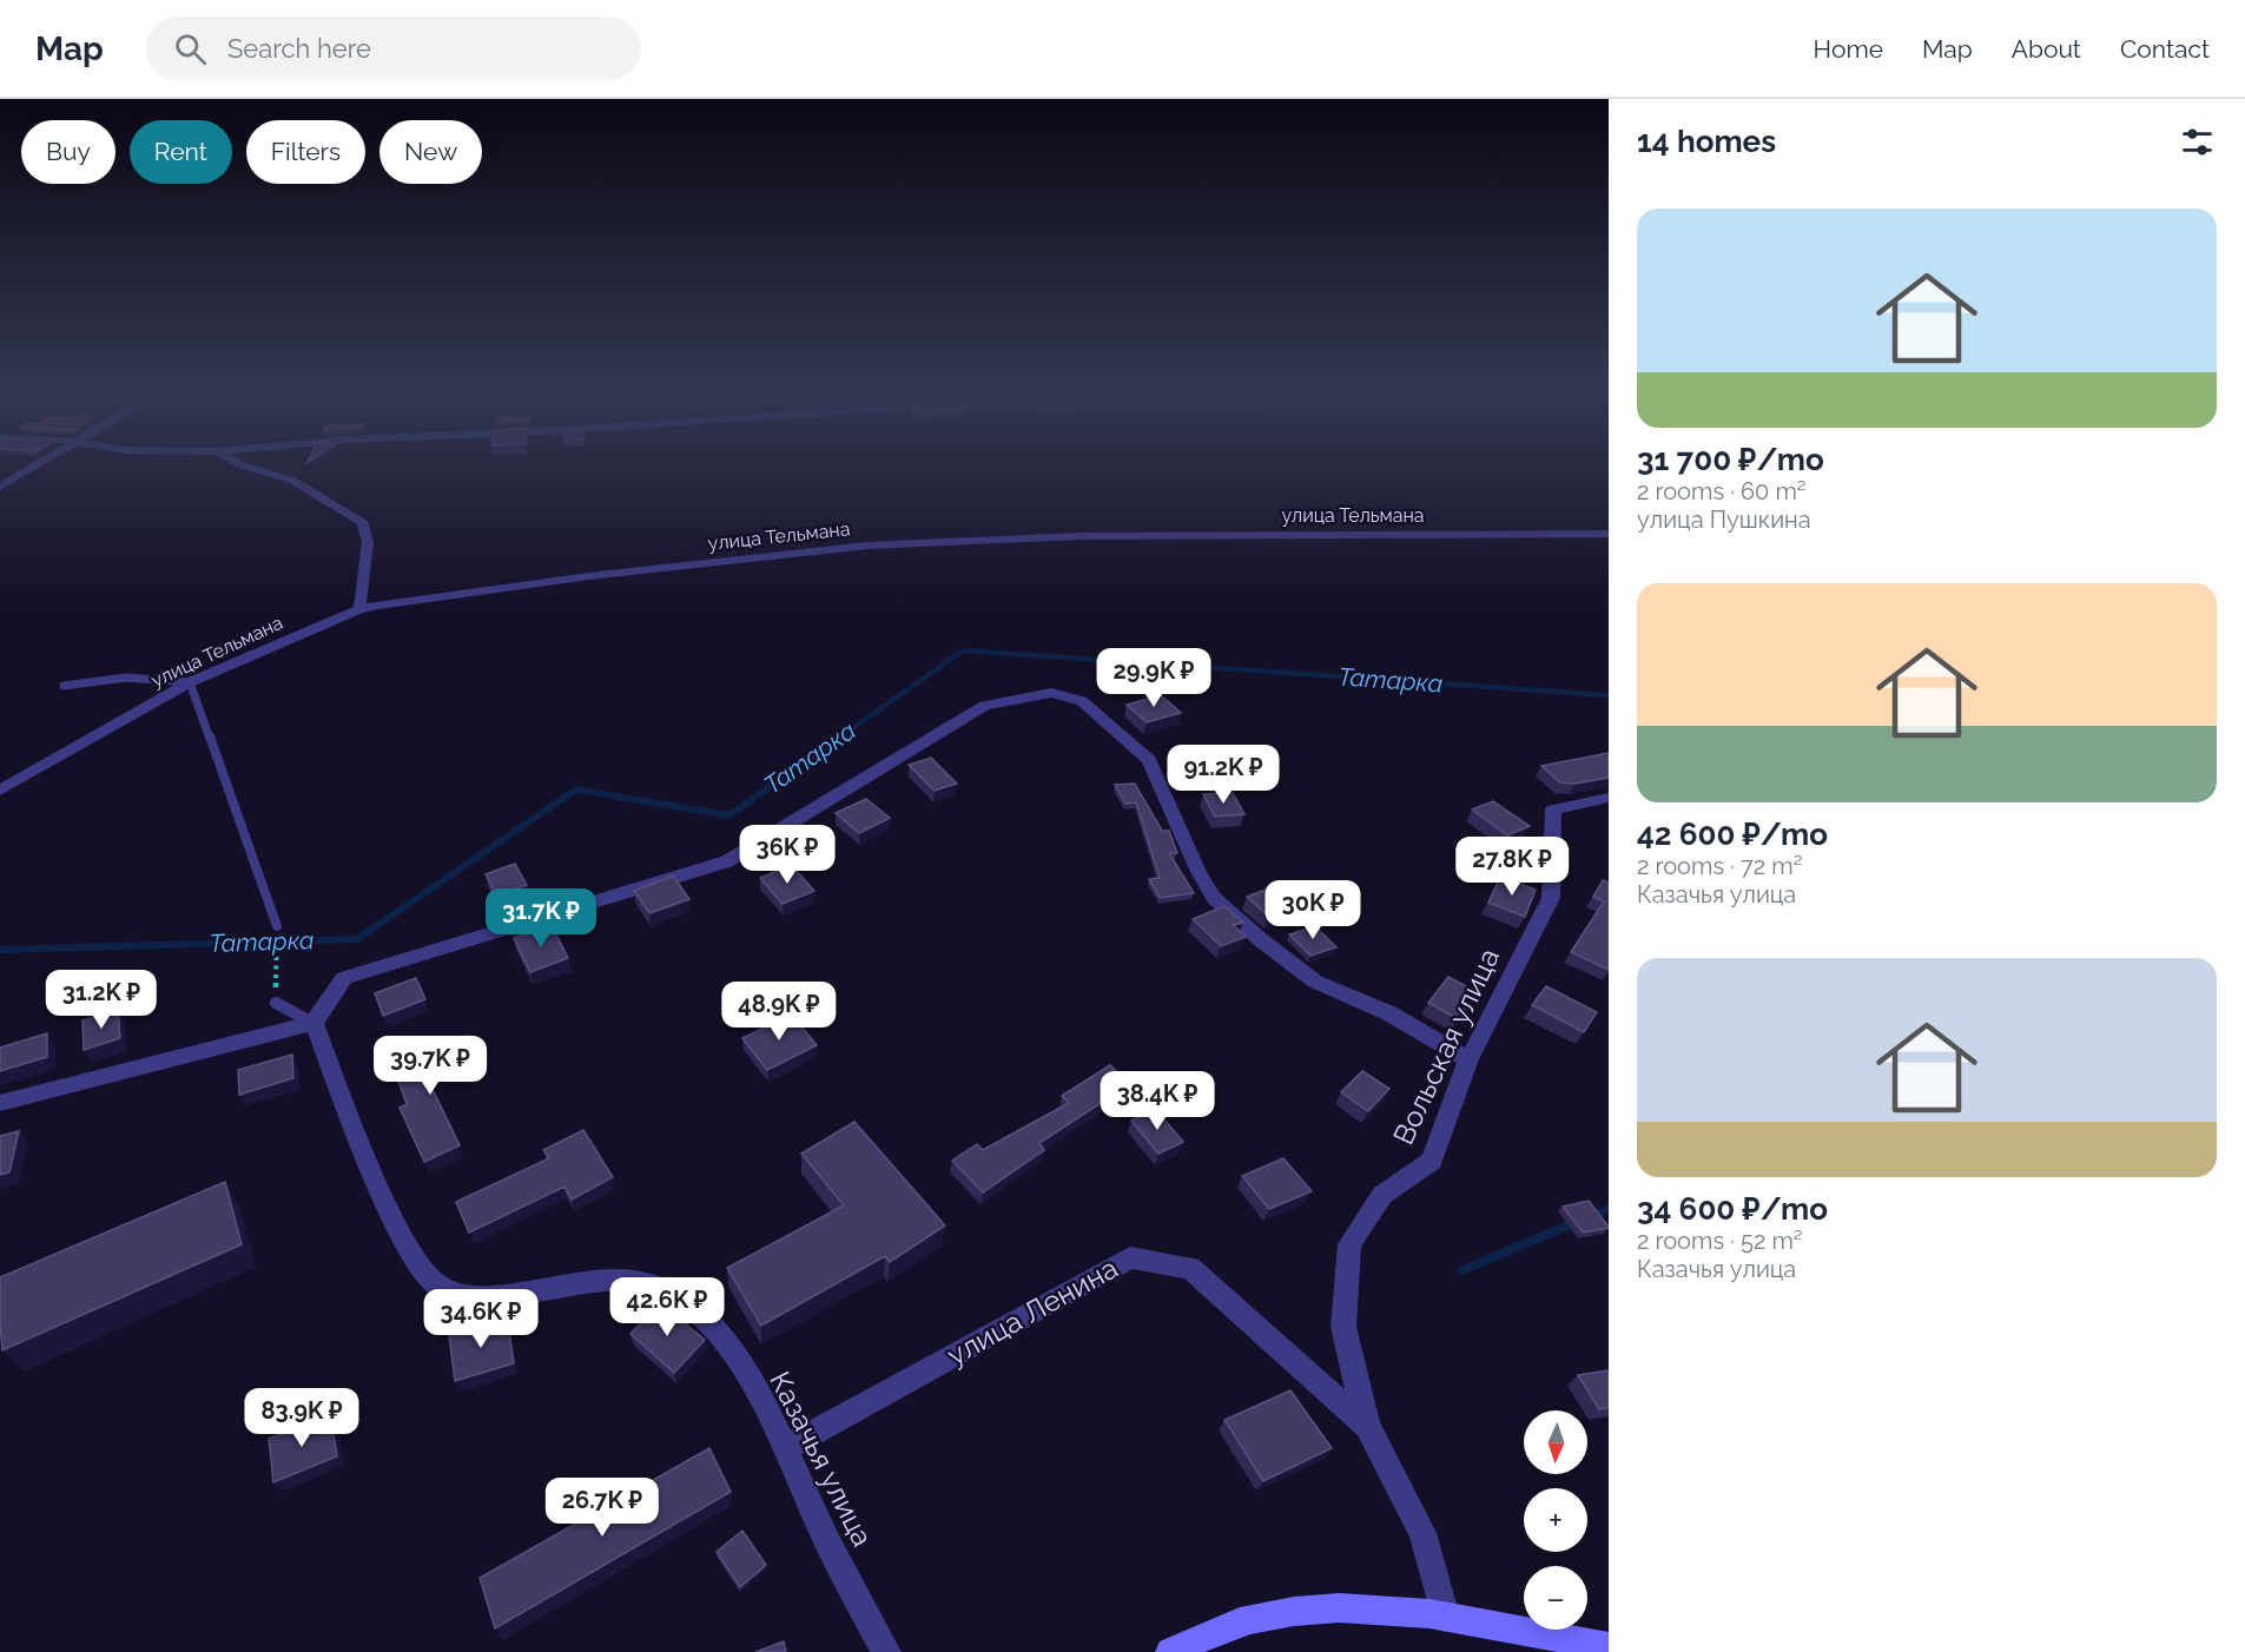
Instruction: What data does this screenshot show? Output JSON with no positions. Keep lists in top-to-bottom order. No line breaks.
{"streets":{"street":["улица Тельмана","Вольская улица","улица Ленина","Казачья улица"]},"crossings":[["Вольская улица","улица Ленина"],["улица Ленина","Казачья улица"]],"water":["Татарка"],"north":"bottom","page":{"header":"Map","search":"Search here","nav":["Home","Map","About","Contact"],"heading":"14 homes","chip":["Buy","Rent","Filters","New"],"list":[{"name":"31 700 ₽/mo","note":"2 rooms · 60 m² · улица Пушкина"},{"name":"42 600 ₽/mo","note":"2 rooms · 72 m² · Казачья улица"},{"name":"34 600 ₽/mo","note":"2 rooms · 52 m² · Казачья улица"}],"price":["29.9K ₽","91.2K ₽","36K ₽","27.8K ₽","30K ₽","31.7K ₽","31.2K ₽","48.9K ₽","39.7K ₽","38.4K ₽","42.6K ₽","34.6K ₽","83.9K ₽","26.7K ₽"],"map_buttons":["+","−"]}}
